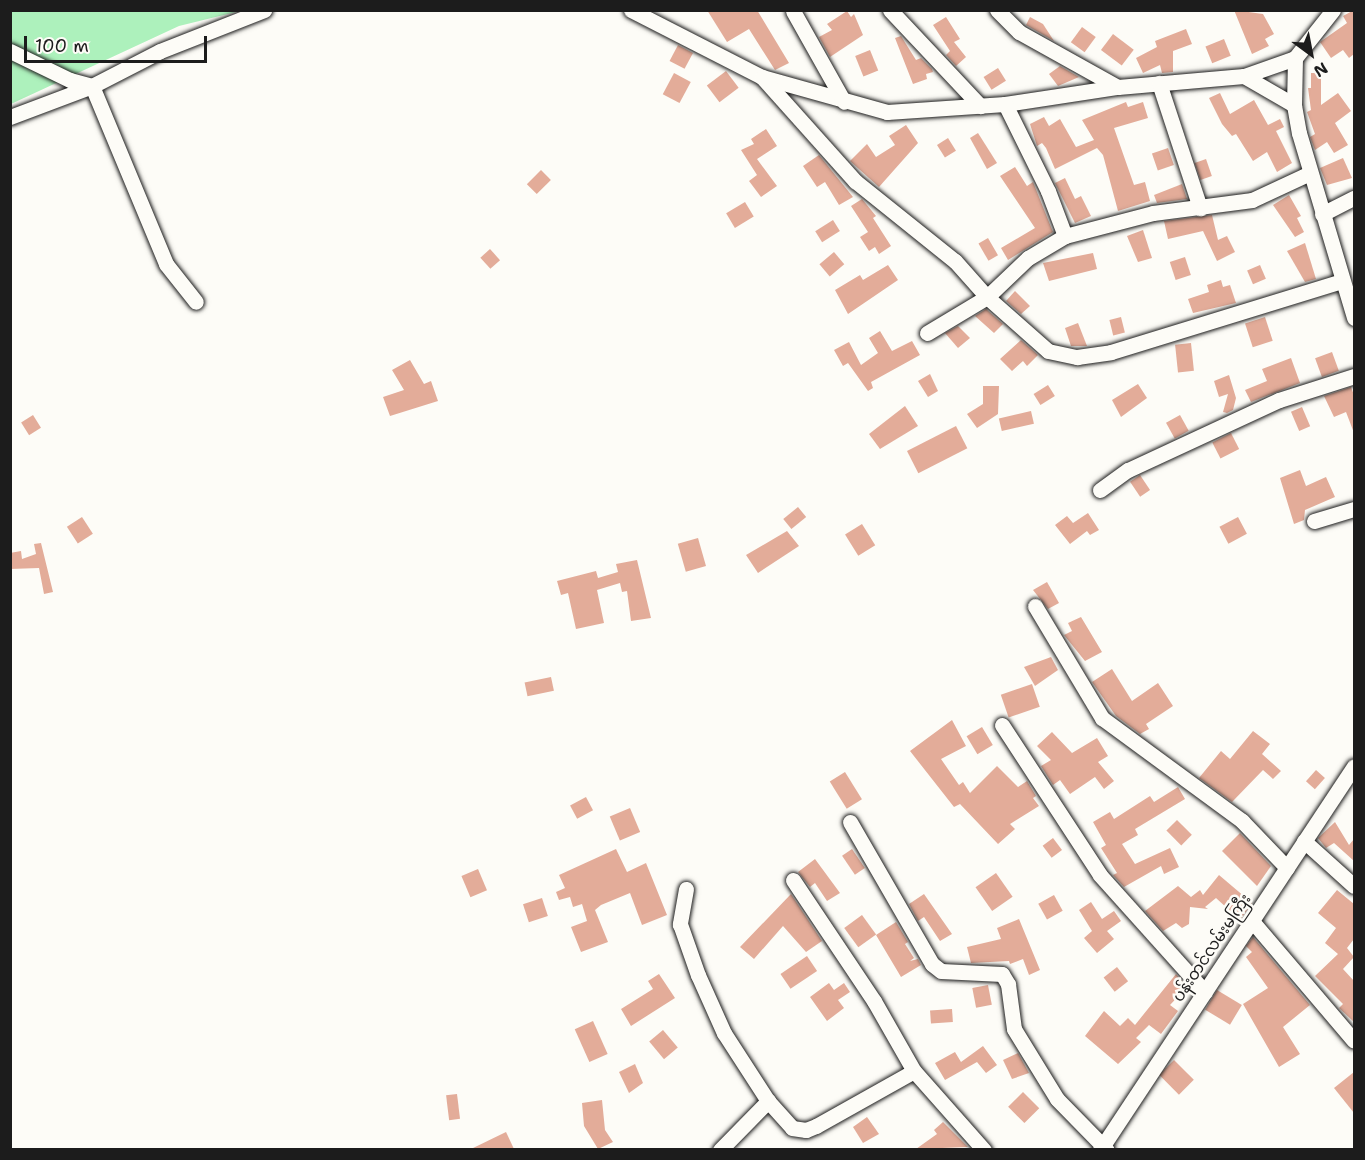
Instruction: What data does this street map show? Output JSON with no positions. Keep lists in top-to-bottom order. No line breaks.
{"streets":{"street":["ပန်းတင်လမ်းမကြီး"]},"scale_bar":"100 m","north":"bottom right"}
